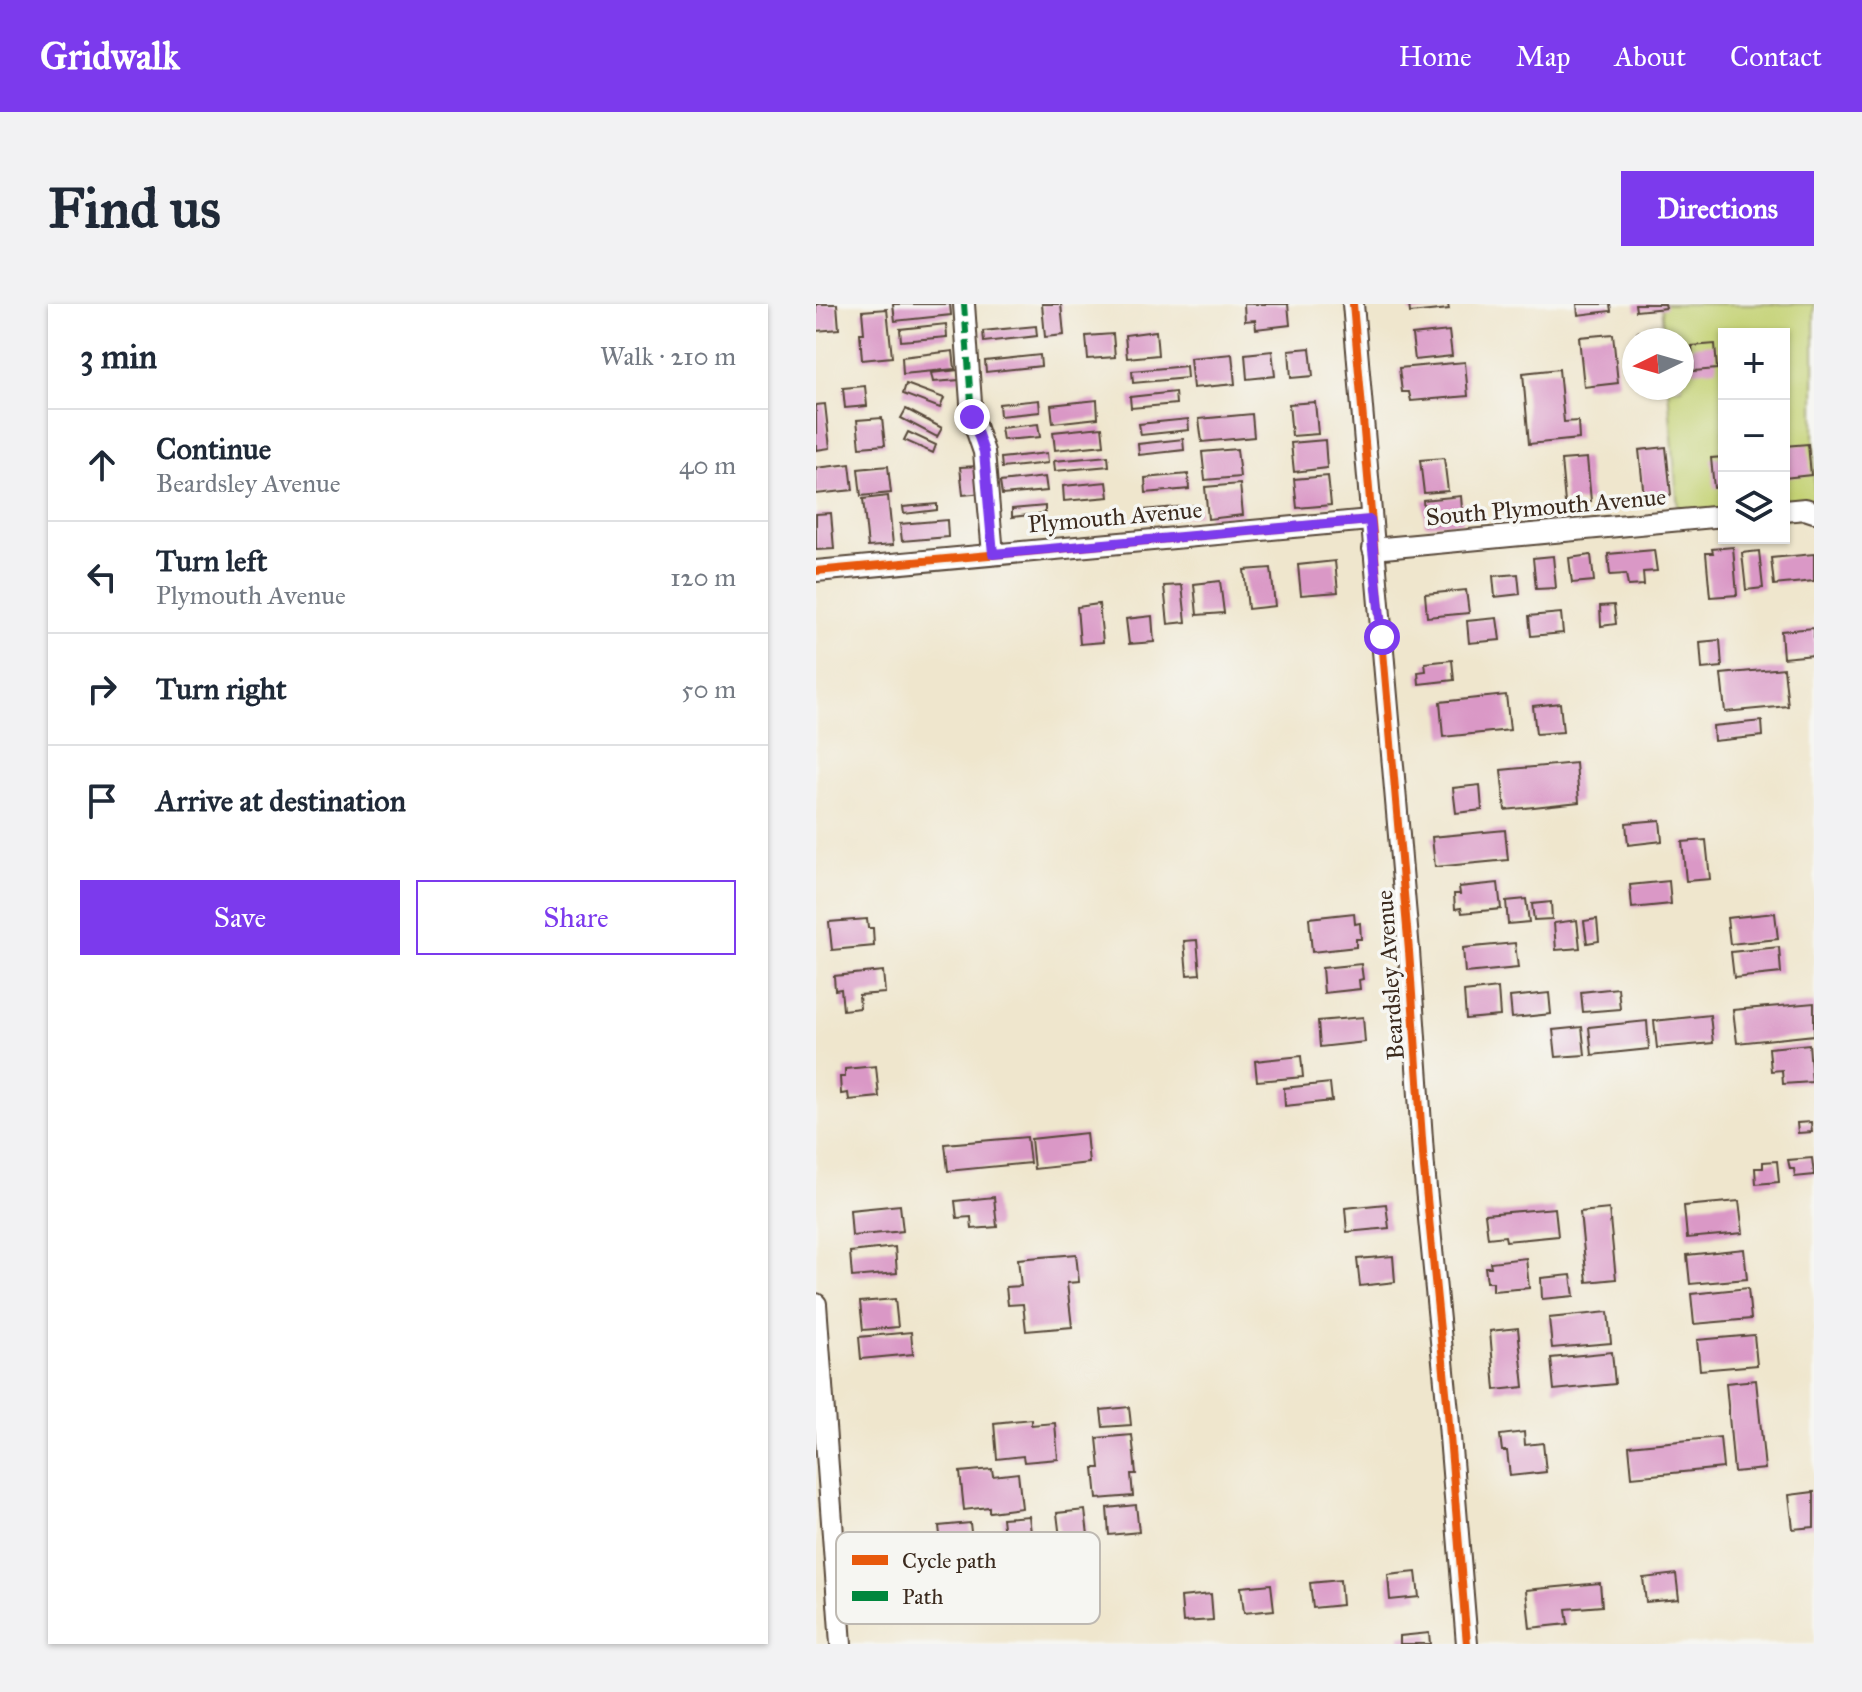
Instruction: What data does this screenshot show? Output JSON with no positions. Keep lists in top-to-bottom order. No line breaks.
{"streets":{"street":["South Plymouth Avenue","Plymouth Avenue","Beardsley Avenue"]},"crossings":[["South Plymouth Avenue","Beardsley Avenue"],["Plymouth Avenue","Beardsley Avenue"]],"legend":["Cycle path","Path"],"north":"left","page":{"header":"Gridwalk","nav":["Home","Map","About","Contact"],"buttons":["Directions",["Save","Share"]],"title":"Find us","heading":["3 min","Walk · 210 m"],"map_buttons":["+","−"],"list":[["Continue","Beardsley Avenue","40 m"],["Turn left","Plymouth Avenue","120 m"],["Turn right","50 m"],"Arrive at destination"]}}
